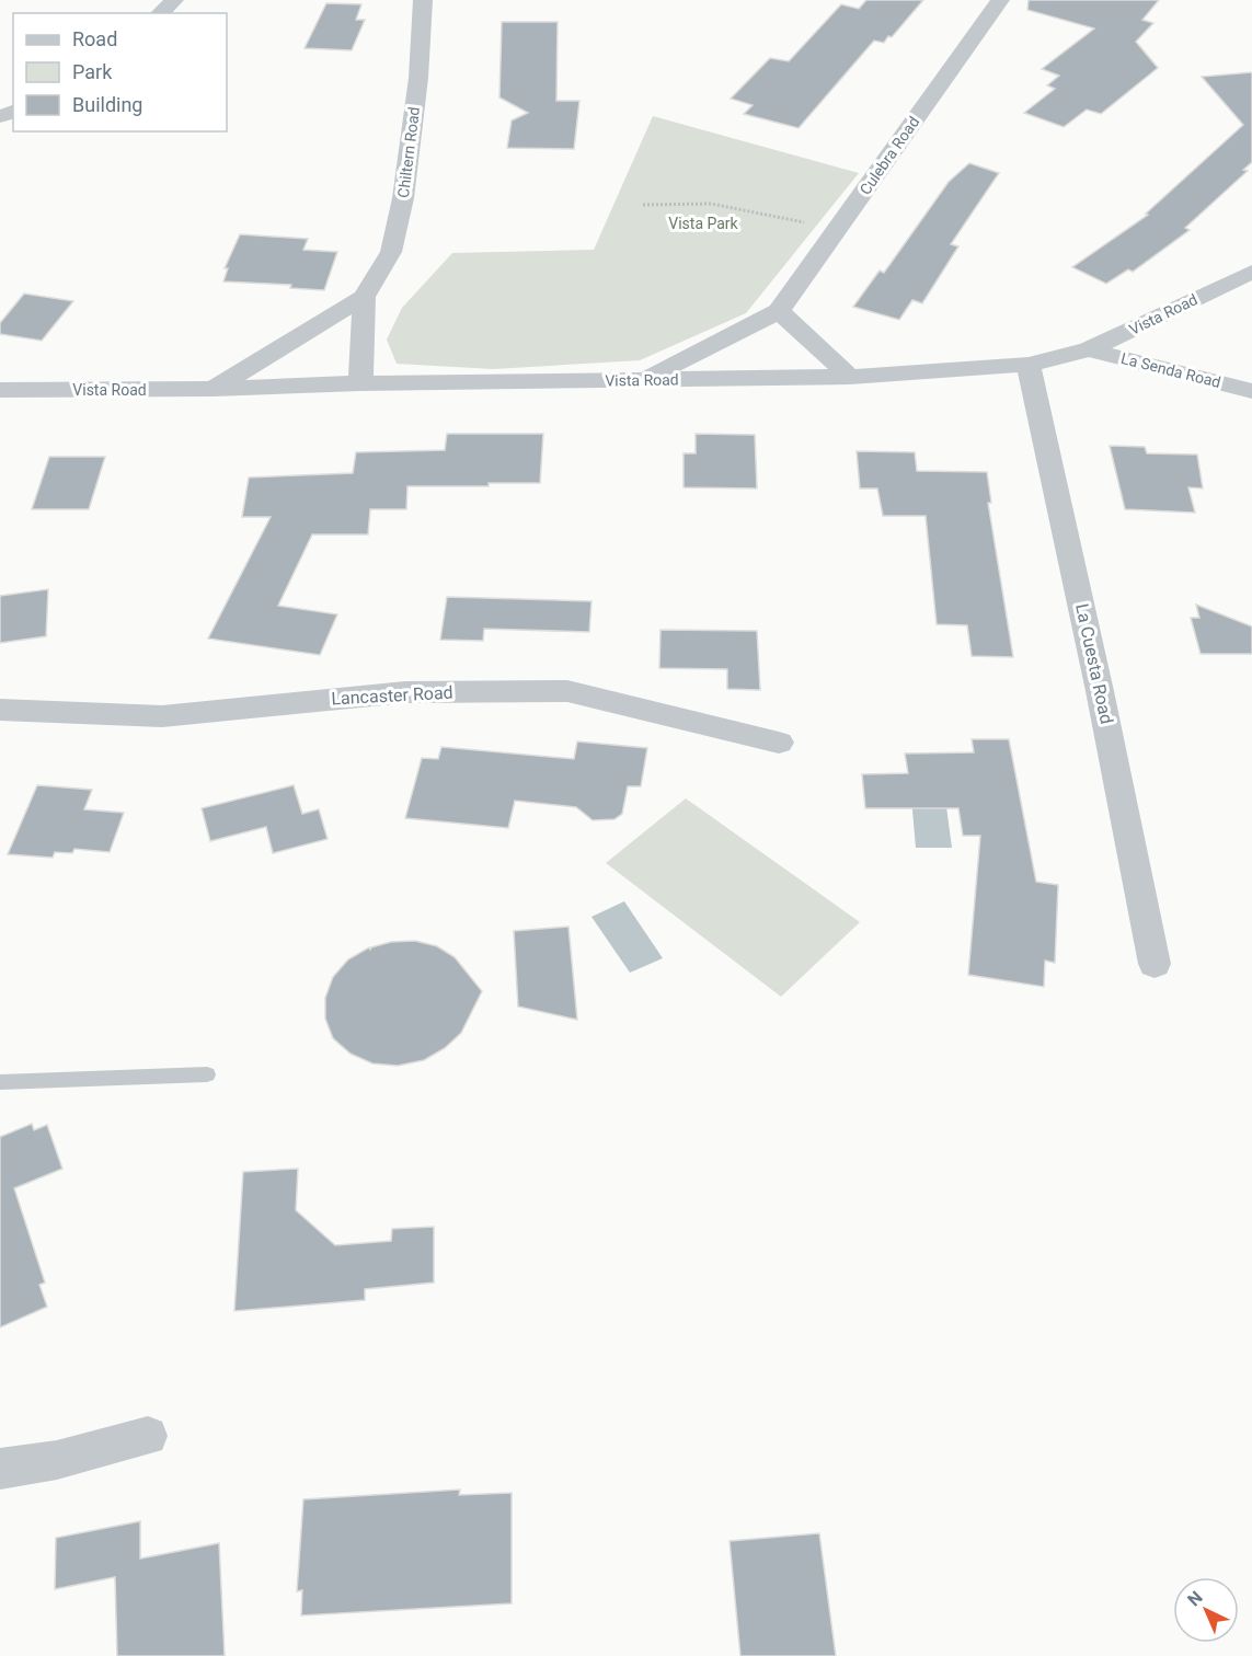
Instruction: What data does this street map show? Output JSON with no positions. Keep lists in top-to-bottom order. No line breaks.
{"streets":{"street":["Chiltern Road","Culebra Road","Vista Road","La Senda Road","La Cuesta Road","Lancaster Road"]},"crossings":[["Chiltern Road","Vista Road"],["Culebra Road","Vista Road"],["Vista Road","La Senda Road"],["Vista Road","La Cuesta Road"]],"parks":["Vista Park"],"legend":["Road","Park","Building"],"north":"top left"}
